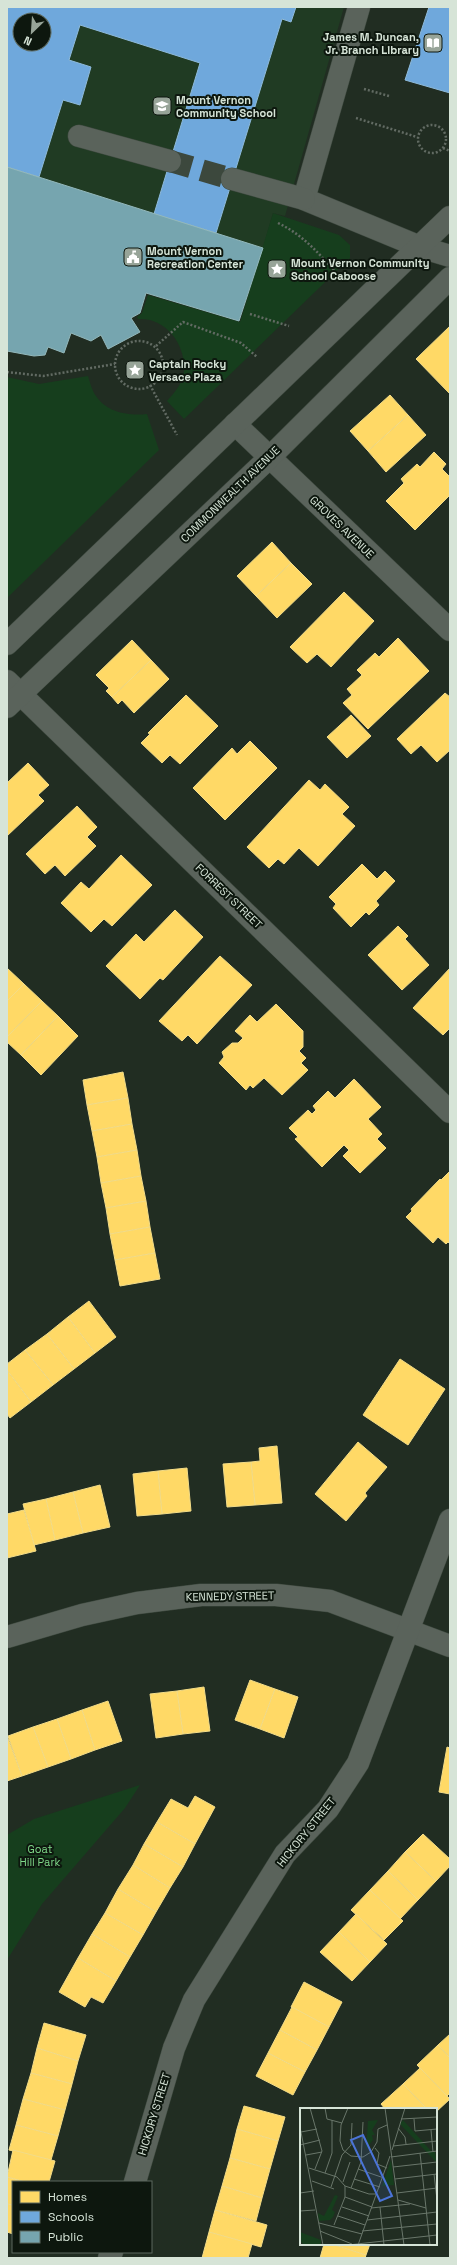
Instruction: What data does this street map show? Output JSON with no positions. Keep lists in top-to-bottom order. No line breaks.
{"streets":{"street":["COMMONWEALTH AVENUE","GROVES AVENUE","FORREST STREET","KENNEDY STREET","HICKORY STREET"]},"crossings":[["COMMONWEALTH AVENUE","GROVES AVENUE"],["COMMONWEALTH AVENUE","FORREST STREET"],["KENNEDY STREET","HICKORY STREET"]],"parks":["Goat Hill Park"],"places":{"library":["James M. Duncan, Jr. Branch Library"],"school or university":["Mount Vernon Community School"],"public building":["Mount Vernon Recreation Center"],"place":["Mount Vernon Community School Caboose","Captain Rocky Versace Plaza"]},"legend":["Homes","Schools","Public"],"north":"bottom left"}
